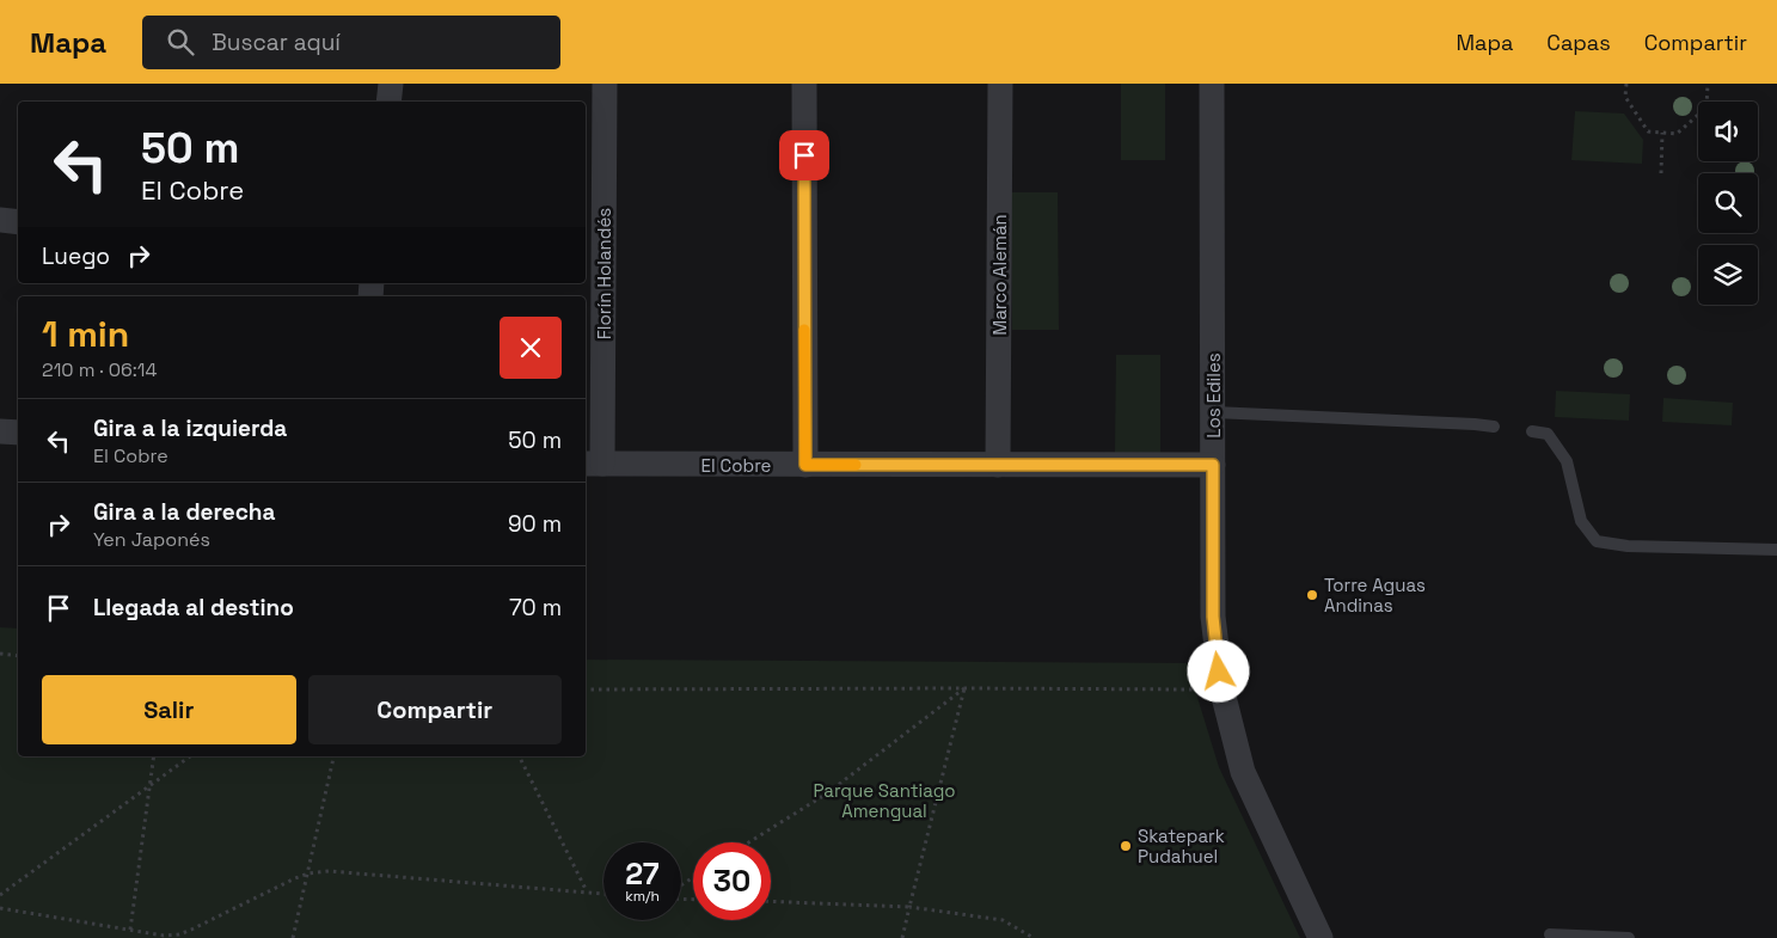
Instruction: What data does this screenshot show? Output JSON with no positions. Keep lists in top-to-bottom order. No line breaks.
{"streets":{"street":["Florín Holandés","Marco Alemán","Los Ediles","El Cobre"]},"crossings":[["Florín Holandés","El Cobre"],["Marco Alemán","El Cobre"],["Los Ediles","El Cobre"]],"parks":["Parque Santiago Amengual"],"places":["Torre Aguas Andinas","Skatepark Pudahuel"],"page":{"header":"Mapa","search":"Buscar aquí","nav":["Mapa","Capas","Compartir"],"turn":["50 m","El Cobre"],"then":"Luego","heading":["1 min","210 m · 06:14"],"list":[{"name":"Gira a la izquierda","note":"El Cobre","value":"50 m"},{"name":"Gira a la derecha","note":"Yen Japonés","value":"90 m"},{"name":"Llegada al destino","value":"70 m"}],"buttons":["Salir","Compartir"],"speed":"27 km/h","limit":"30"}}
